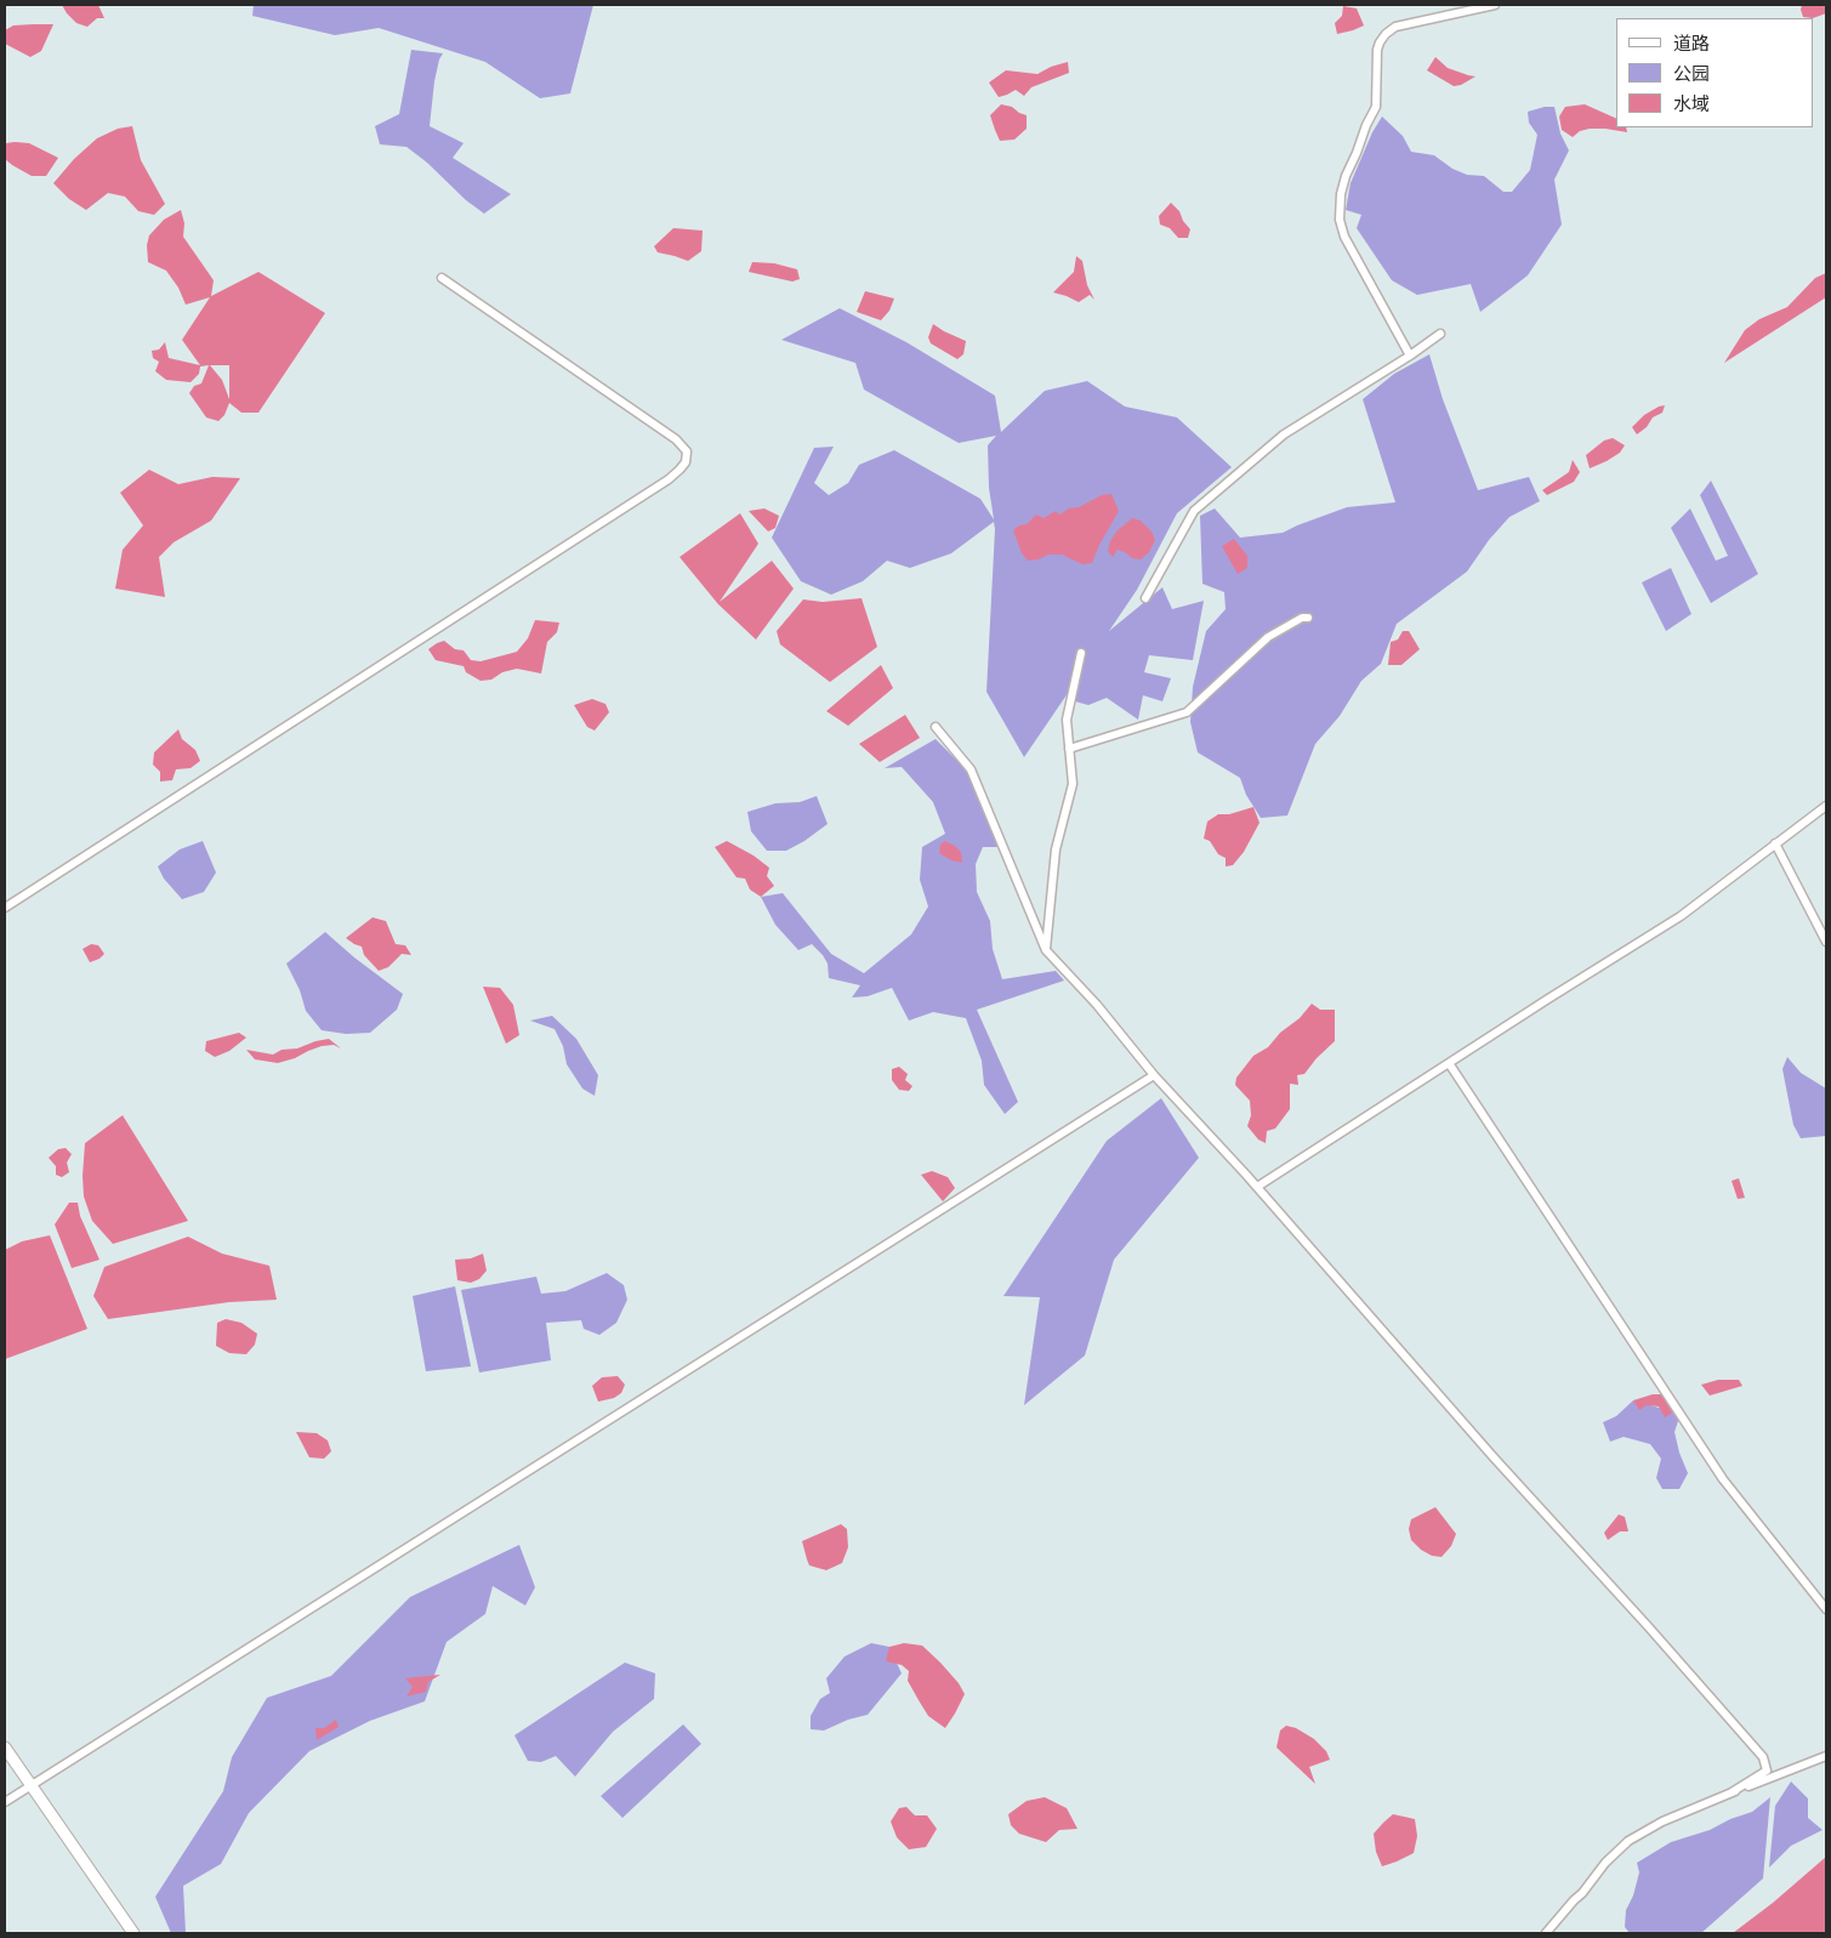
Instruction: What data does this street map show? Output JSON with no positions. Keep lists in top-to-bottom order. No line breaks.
{"legend":["道路","公园","水域"]}
